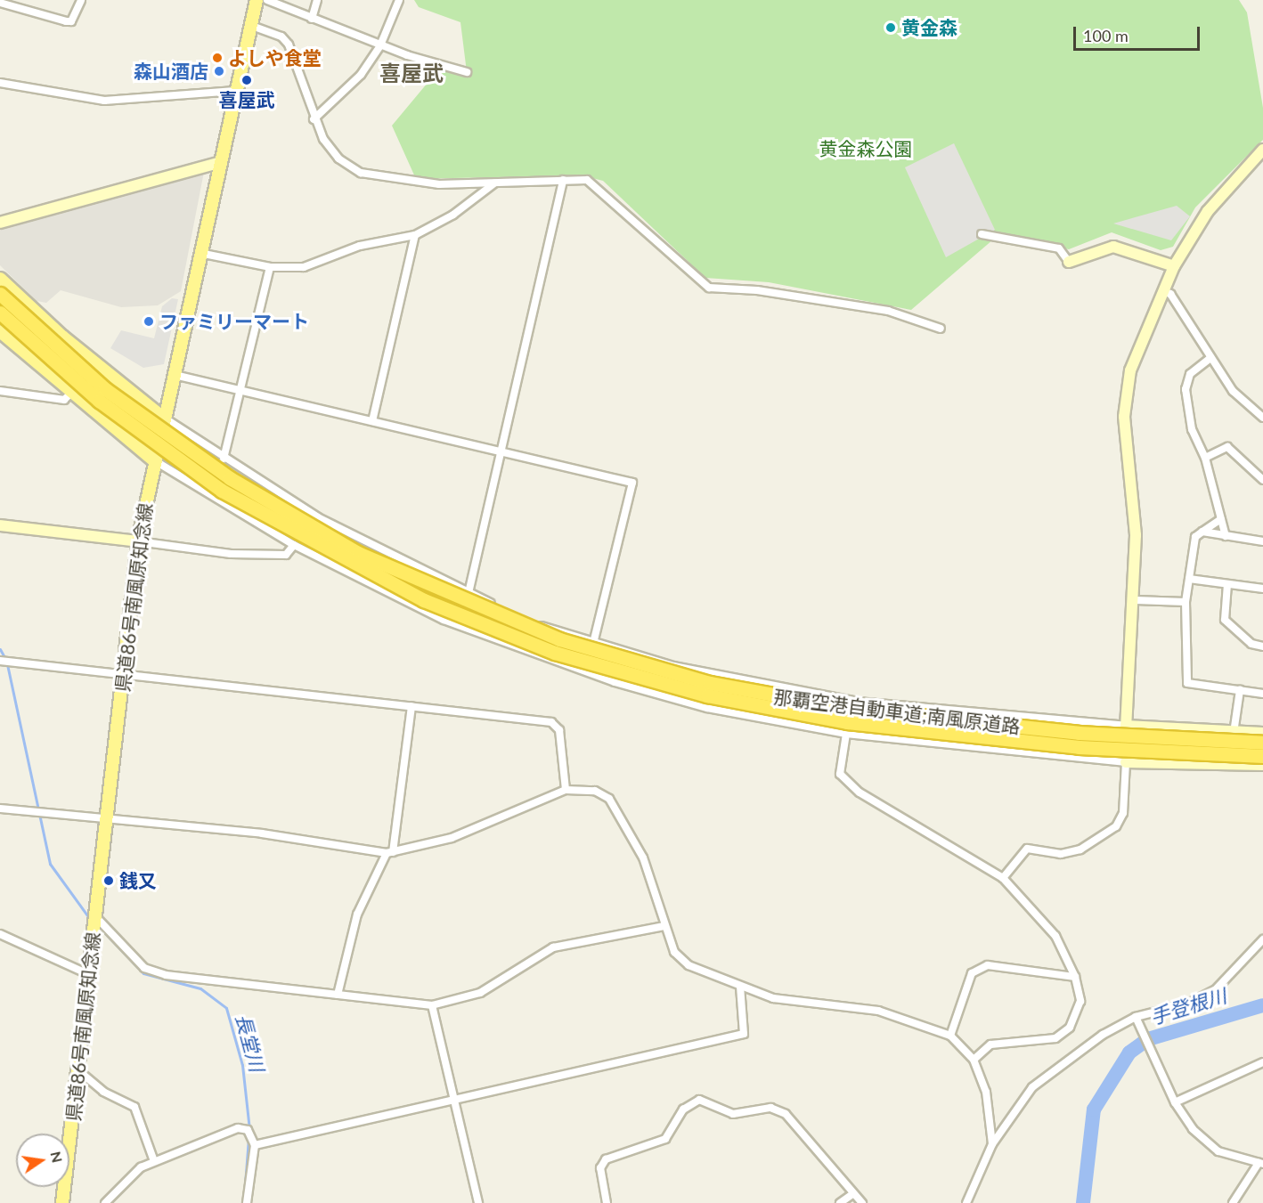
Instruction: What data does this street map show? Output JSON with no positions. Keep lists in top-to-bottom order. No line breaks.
{"streets":{"highway":["那覇空港自動車道;南風原道路"],"main road":["県道86号南風原知念線"]},"districts":["喜屋武"],"water":["手登根川","長堂川"],"parks":["黄金森公園"],"places":["黄金森","よしや食堂","森山酒店","喜屋武","ファミリーマート","銭又"],"scale_bar":"100 m","north":"right"}
